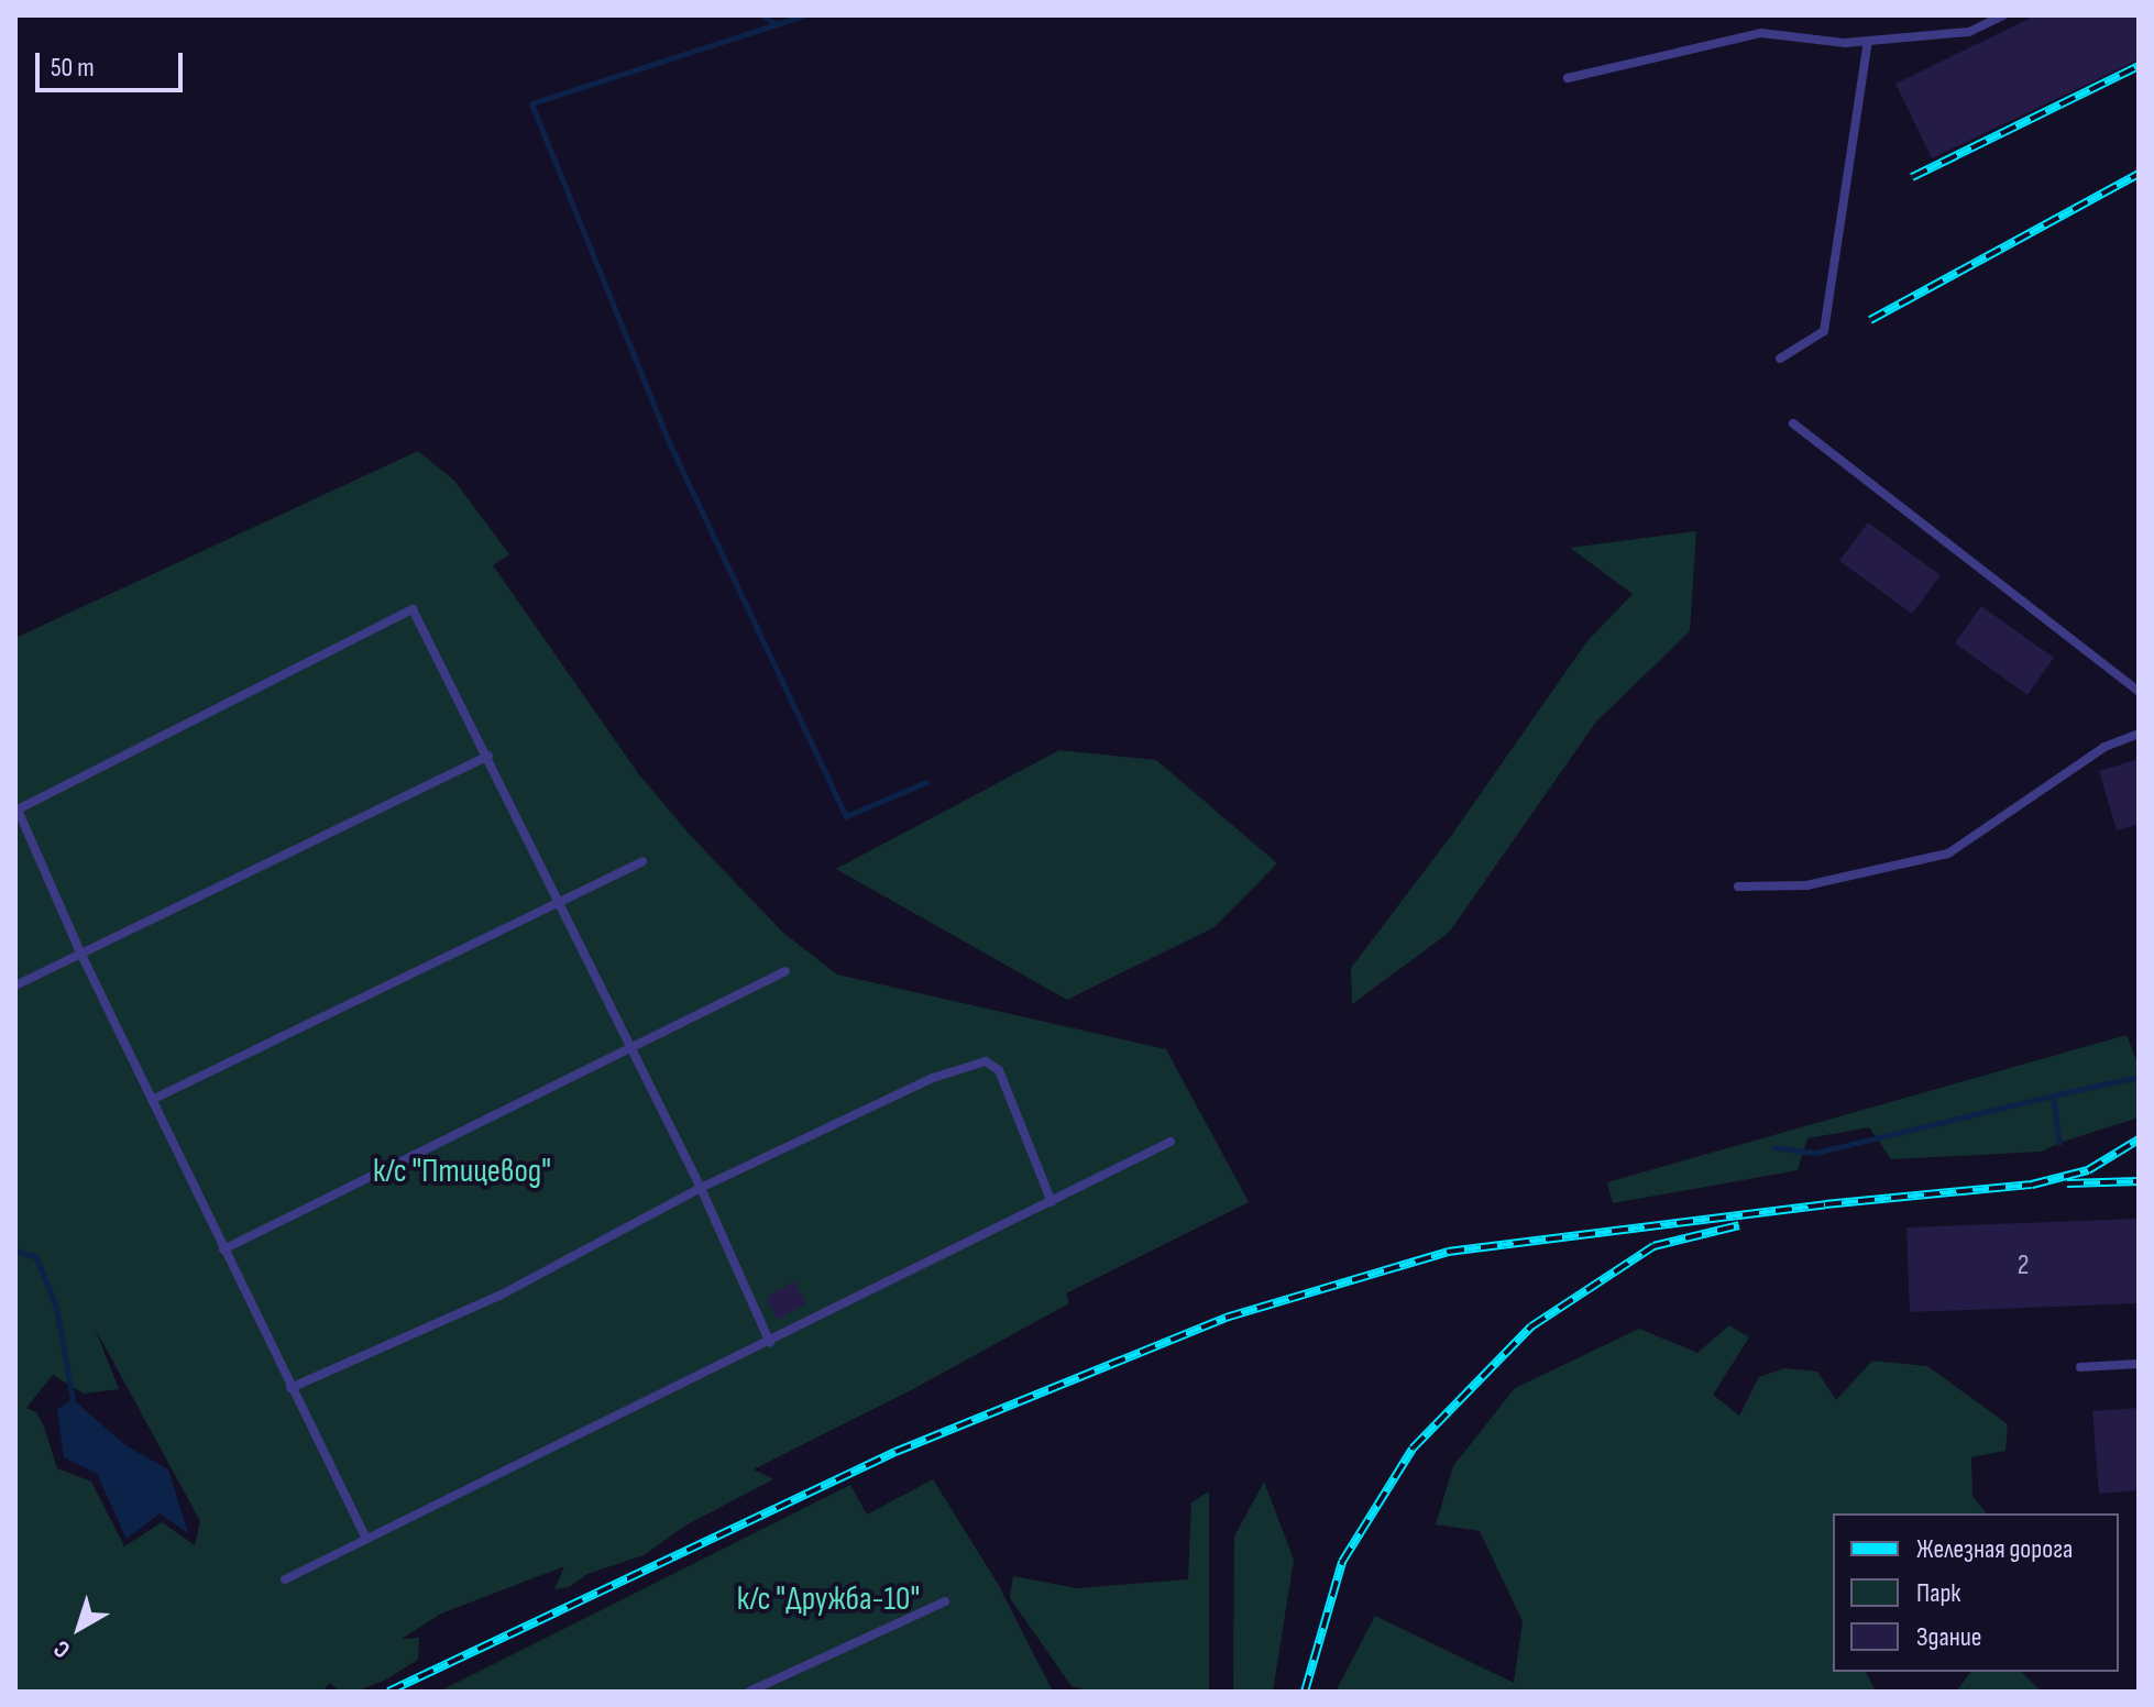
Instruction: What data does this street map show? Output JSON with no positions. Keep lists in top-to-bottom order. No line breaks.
{"parks":["к/с \"Птицевод\"","к/с \"Дружба-10\""],"house_numbers":["2"],"legend":["Железная дорога","Парк","Здание"],"scale_bar":"50 m","north":"bottom left"}
